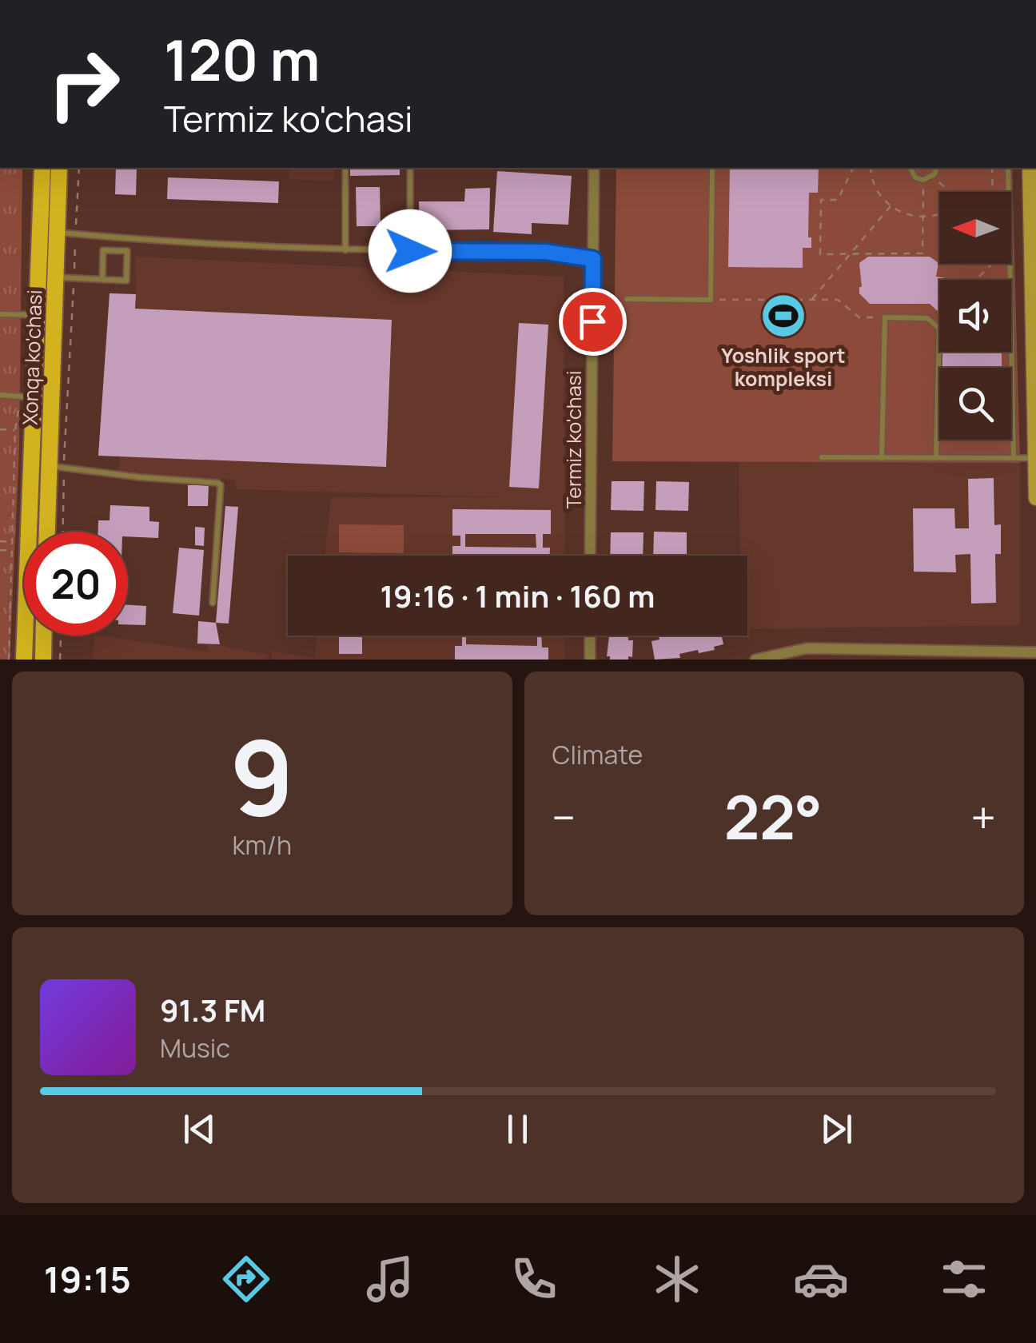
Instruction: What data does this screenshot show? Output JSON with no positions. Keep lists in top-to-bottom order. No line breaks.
{"streets":{"main road":["Xonqa ko'chasi"],"street":["Termiz ko'chasi"]},"places":{"sports":["Yoshlik sport kompleksi"]},"north":"left","page":{"turn":["120 m","Termiz ko'chasi"],"limit":"20","trip":"19:16 · 1 min · 160 m","tile":[["9","km/h"],"Climate"],"heat":["−","22°","+"],"song":["91.3 FM","Music"],"tabs":"19:15"}}
